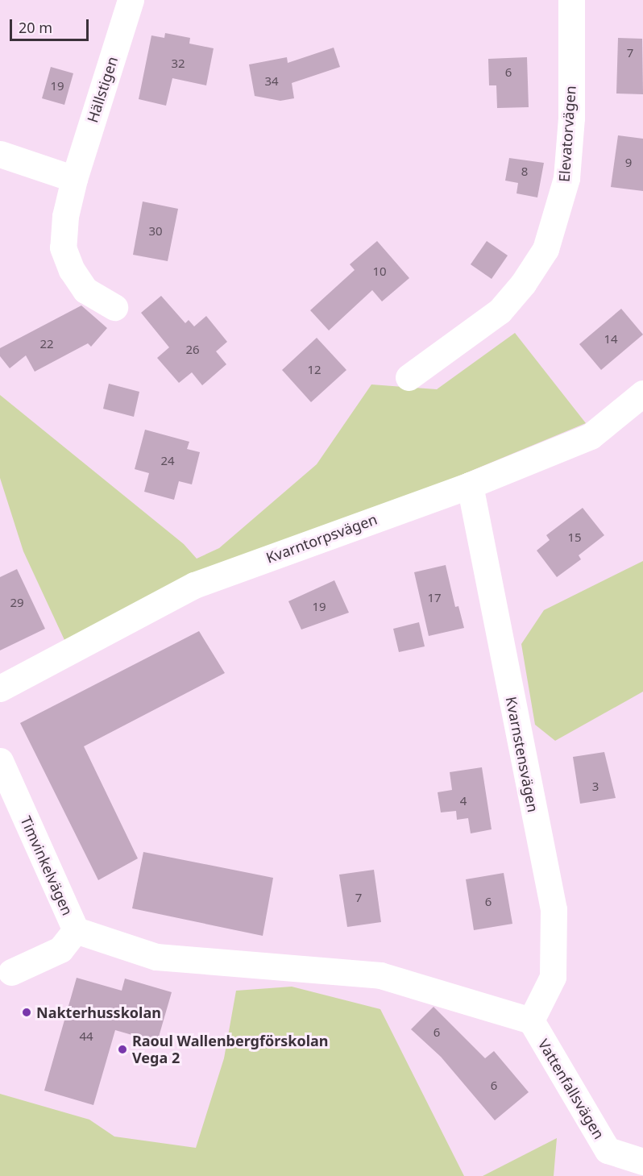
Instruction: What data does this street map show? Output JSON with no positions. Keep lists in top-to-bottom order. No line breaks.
{"streets":{"street":["Hällstigen","Elevatorvägen","Kvarntorpsvägen","Kvarnstensvägen","Timvinkelvägen","Vattenfallsvägen"]},"crossings":[["Kvarntorpsvägen","Kvarnstensvägen"],["Kvarnstensvägen","Timvinkelvägen"],["Kvarnstensvägen","Vattenfallsvägen"],["Timvinkelvägen","Vattenfallsvägen"]],"places":["Nakterhusskolan","Raoul Wallenbergförskolan Vega 2"],"house_numbers":["7","32","6","34","19","9","8","30","10","14","22","26","12","24","15","17","29","19","3","4","7","6","6","44","6"],"scale_bar":"20 m"}
